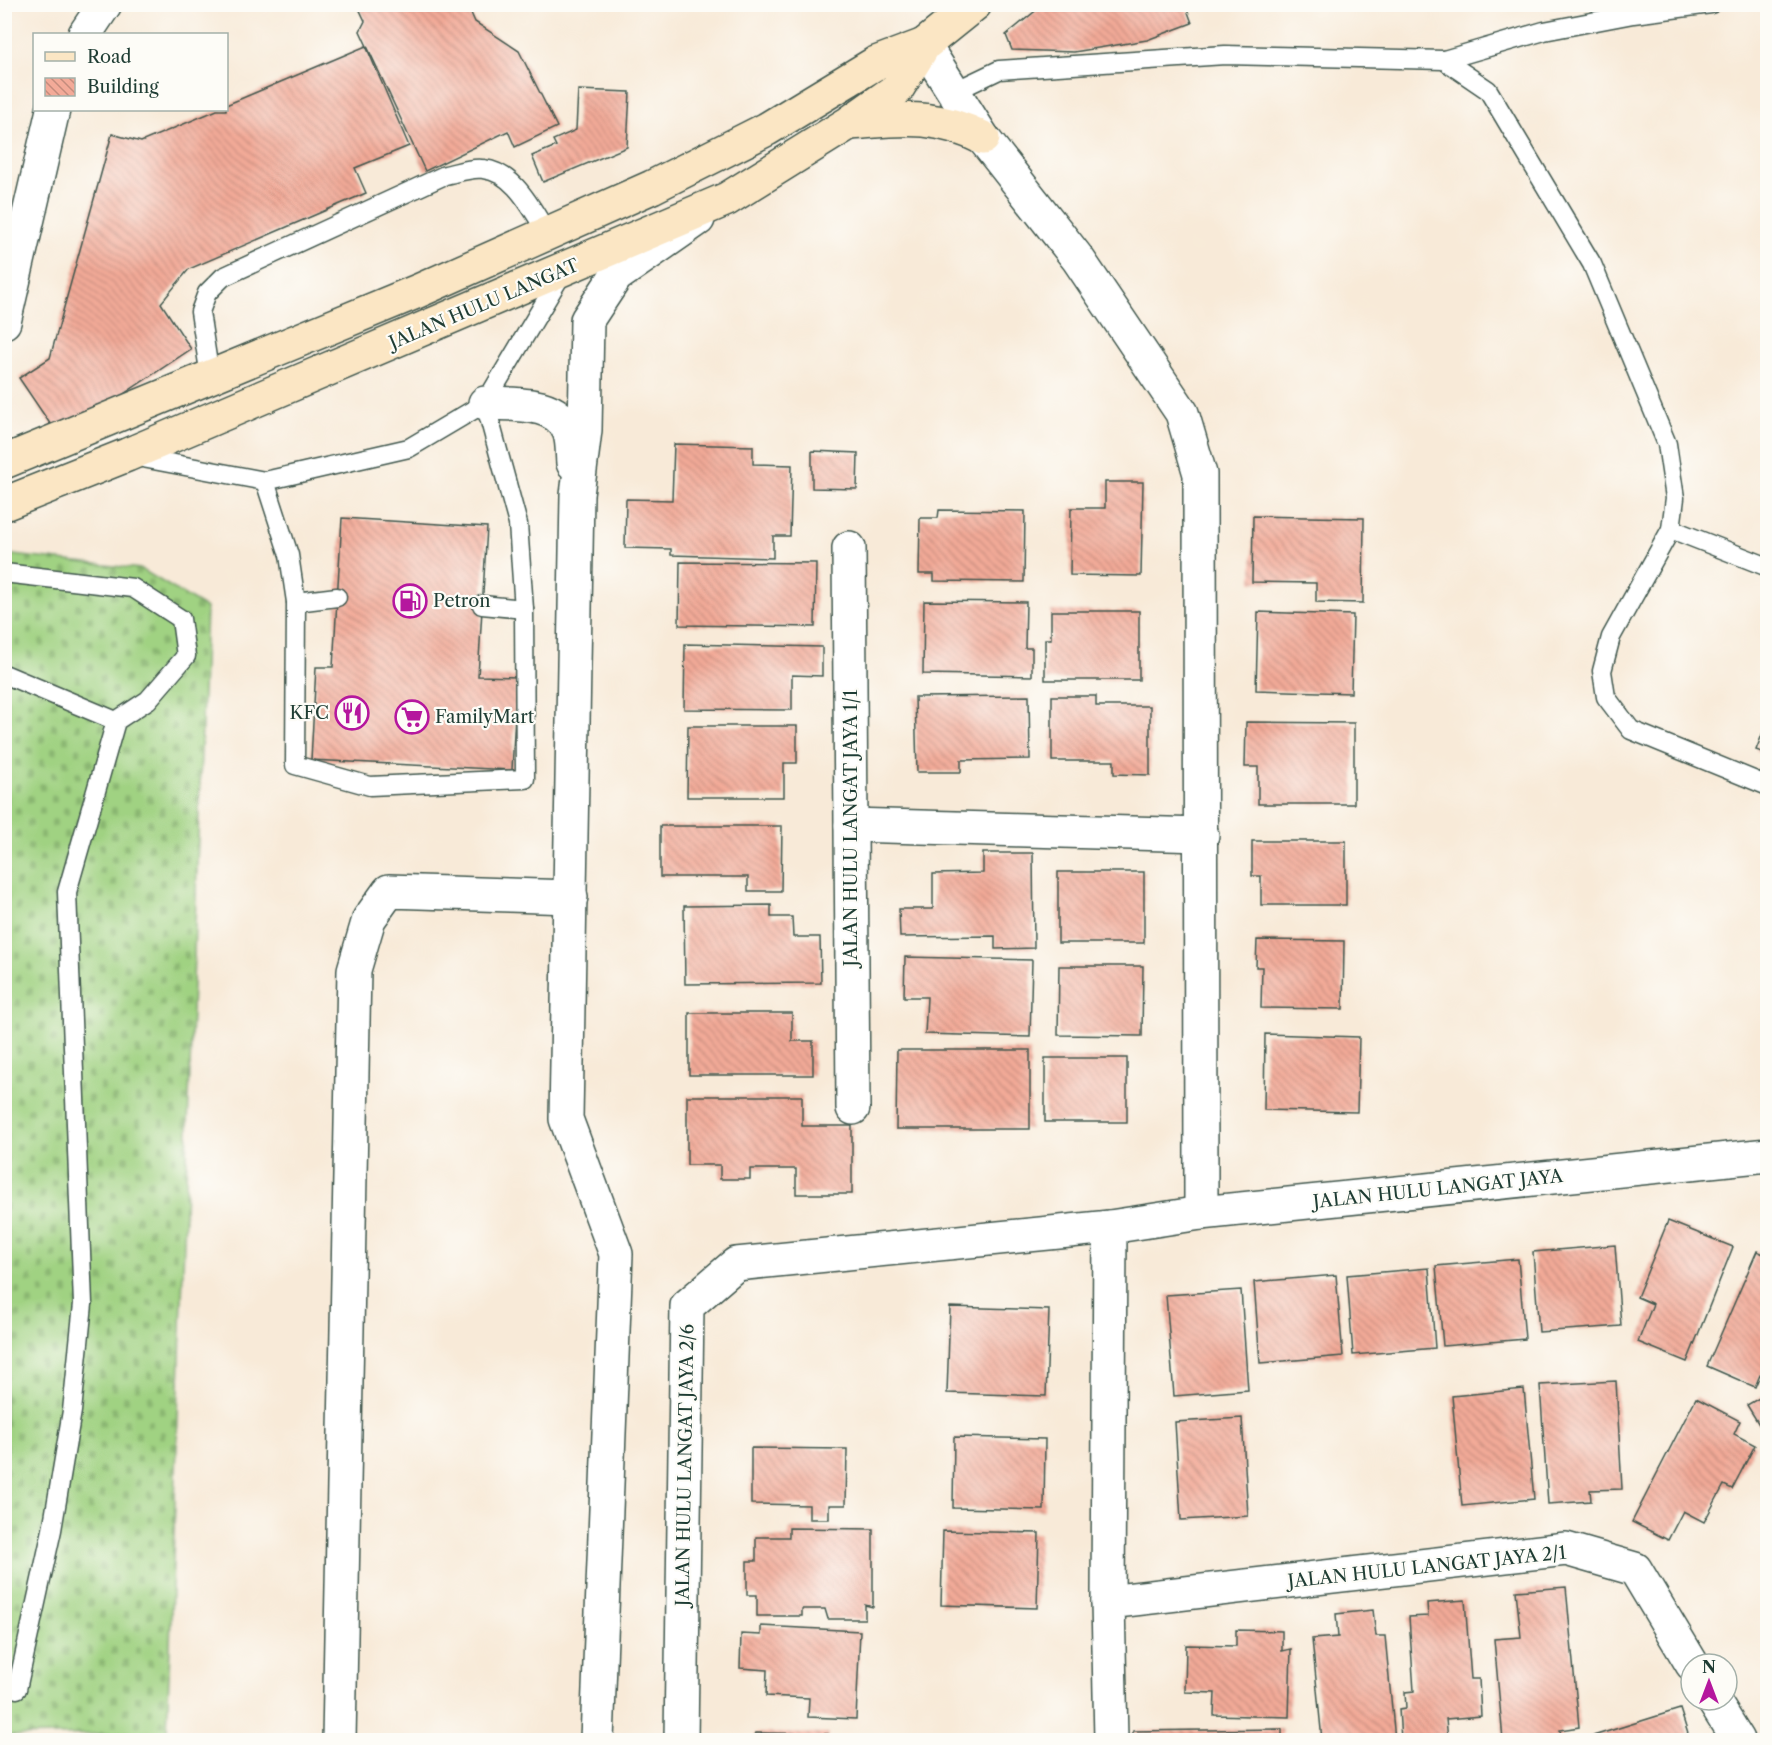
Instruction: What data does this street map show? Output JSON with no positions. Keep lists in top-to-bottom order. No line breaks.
{"streets":{"main road":["JALAN HULU LANGAT"],"street":["JALAN HULU LANGAT JAYA 1/1","JALAN HULU LANGAT JAYA","JALAN HULU LANGAT JAYA 2/6","JALAN HULU LANGAT JAYA 2/1"]},"crossings":[["JALAN HULU LANGAT JAYA","JALAN HULU LANGAT JAYA 2/6"]],"places":{"fuel station":["Petron"],"restaurant":["KFC"],"supermarket":["FamilyMart"]},"legend":["Road","Building"],"north":"top"}
